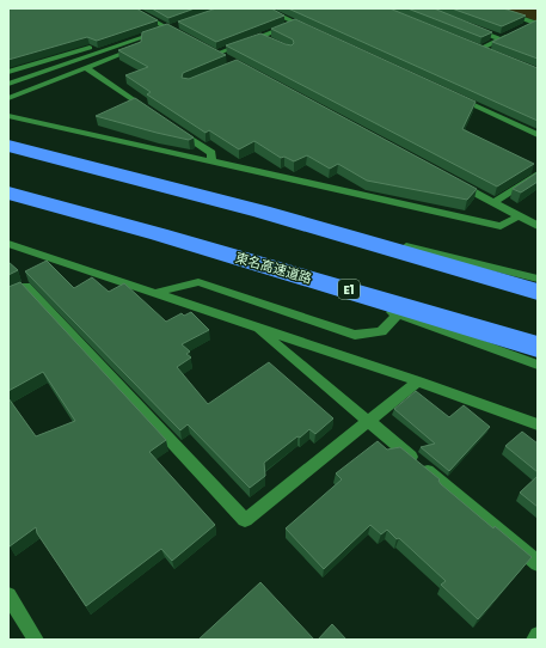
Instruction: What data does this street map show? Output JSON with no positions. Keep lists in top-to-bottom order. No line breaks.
{"streets":{"highway":["東名高速道路","E1"]}}
